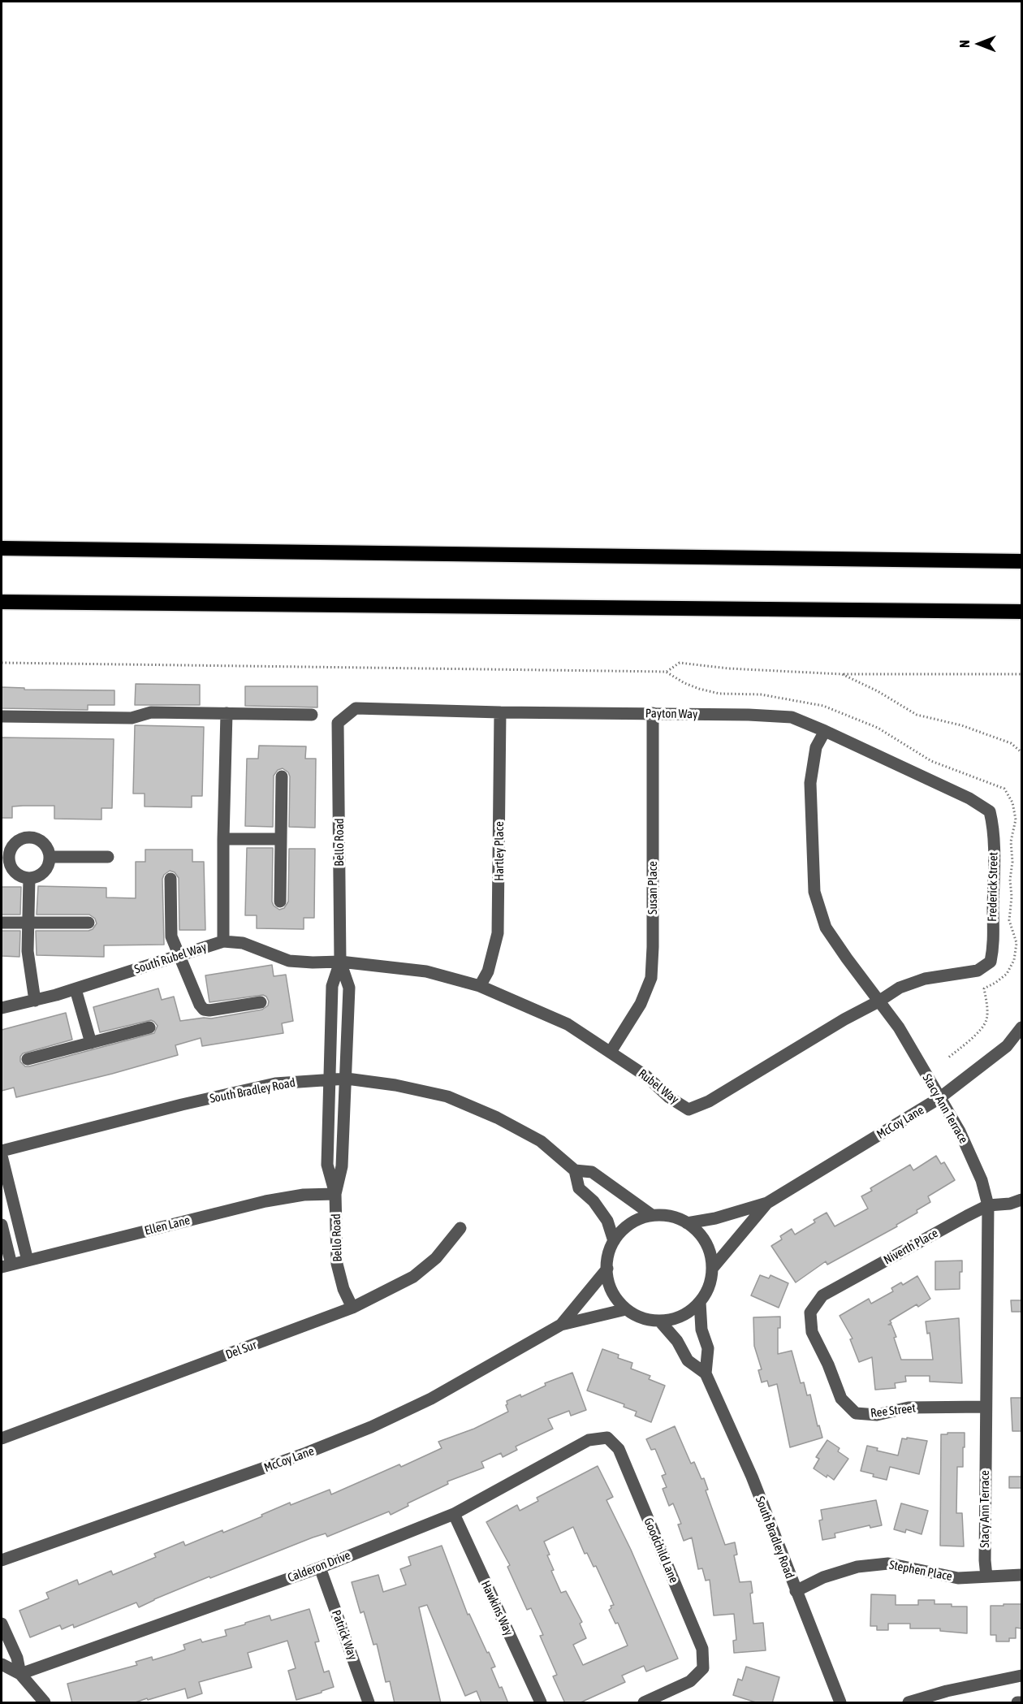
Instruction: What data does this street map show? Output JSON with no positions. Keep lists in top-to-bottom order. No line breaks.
{"streets":{"street":["Payton Way","Bello Road","Hartley Place","Frederick Street","Susan Place","South Rubel Way","Rubel Way","South Bradley Road","Stacy Ann Terrace","McCoy Lane","Ellen Lane","Niverth Place","Del Sur","Ree Street","Goodchild Lane","Calderon Drive","Stephen Place","Hawkins Way","Patrick Way"]},"crossings":[["Payton Way","Bello Road"],["Payton Way","Hartley Place"],["Payton Way","Frederick Street"],["Payton Way","Susan Place"],["Payton Way","Stacy Ann Terrace"],["Bello Road","South Rubel Way"],["Bello Road","Rubel Way"],["Bello Road","South Bradley Road"],["Bello Road","Ellen Lane"],["Bello Road","Del Sur"],["Hartley Place","Rubel Way"],["Frederick Street","Rubel Way"],["Susan Place","Rubel Way"],["South Rubel Way","Rubel Way"],["Rubel Way","Stacy Ann Terrace"],["South Bradley Road","McCoy Lane"],["South Bradley Road","Stephen Place"],["Stacy Ann Terrace","McCoy Lane"],["Stacy Ann Terrace","Niverth Place"],["Stacy Ann Terrace","Ree Street"],["Stacy Ann Terrace","Stephen Place"],["Niverth Place","Ree Street"],["Goodchild Lane","Calderon Drive"],["Calderon Drive","Hawkins Way"],["Calderon Drive","Patrick Way"]],"north":"left"}
